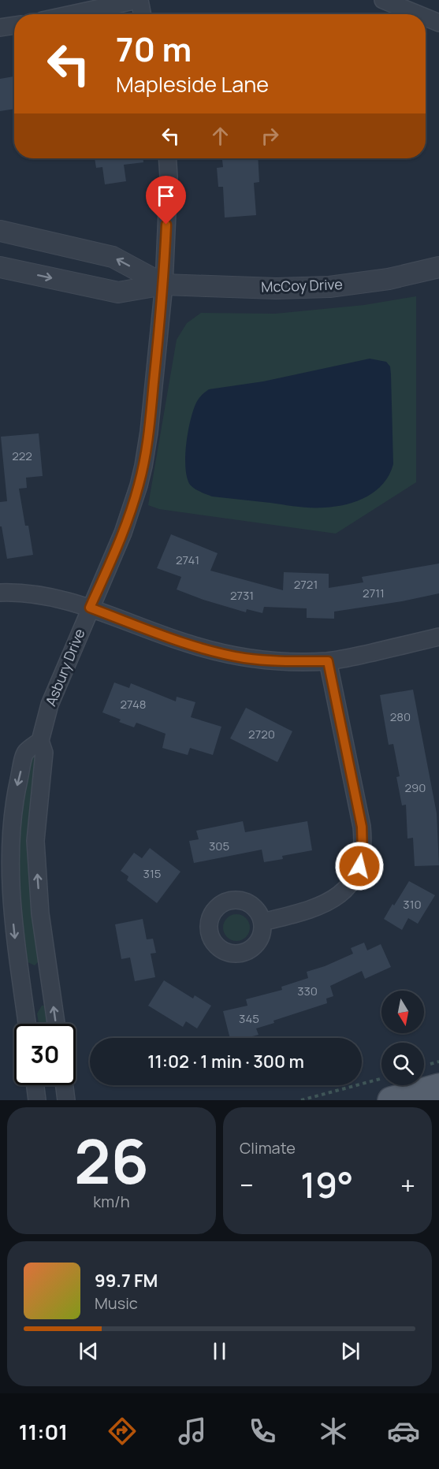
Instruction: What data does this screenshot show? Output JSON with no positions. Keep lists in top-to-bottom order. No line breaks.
{"streets":{"street":["McCoy Drive","Asbury Drive"]},"crossings":[["McCoy Drive","Asbury Drive"]],"house_numbers":["222","2741","2721","2711","2731","2748","280","2720","290","305","315","310","330","345"],"north":"bottom","page":{"turn":["70 m","Mapleside Lane"],"limit":"30","trip":"11:02 · 1 min · 300 m","tile":[["26","km/h"],"Climate"],"heat":["−","19°","+"],"song":["99.7 FM","Music"],"tabs":"11:01"}}
